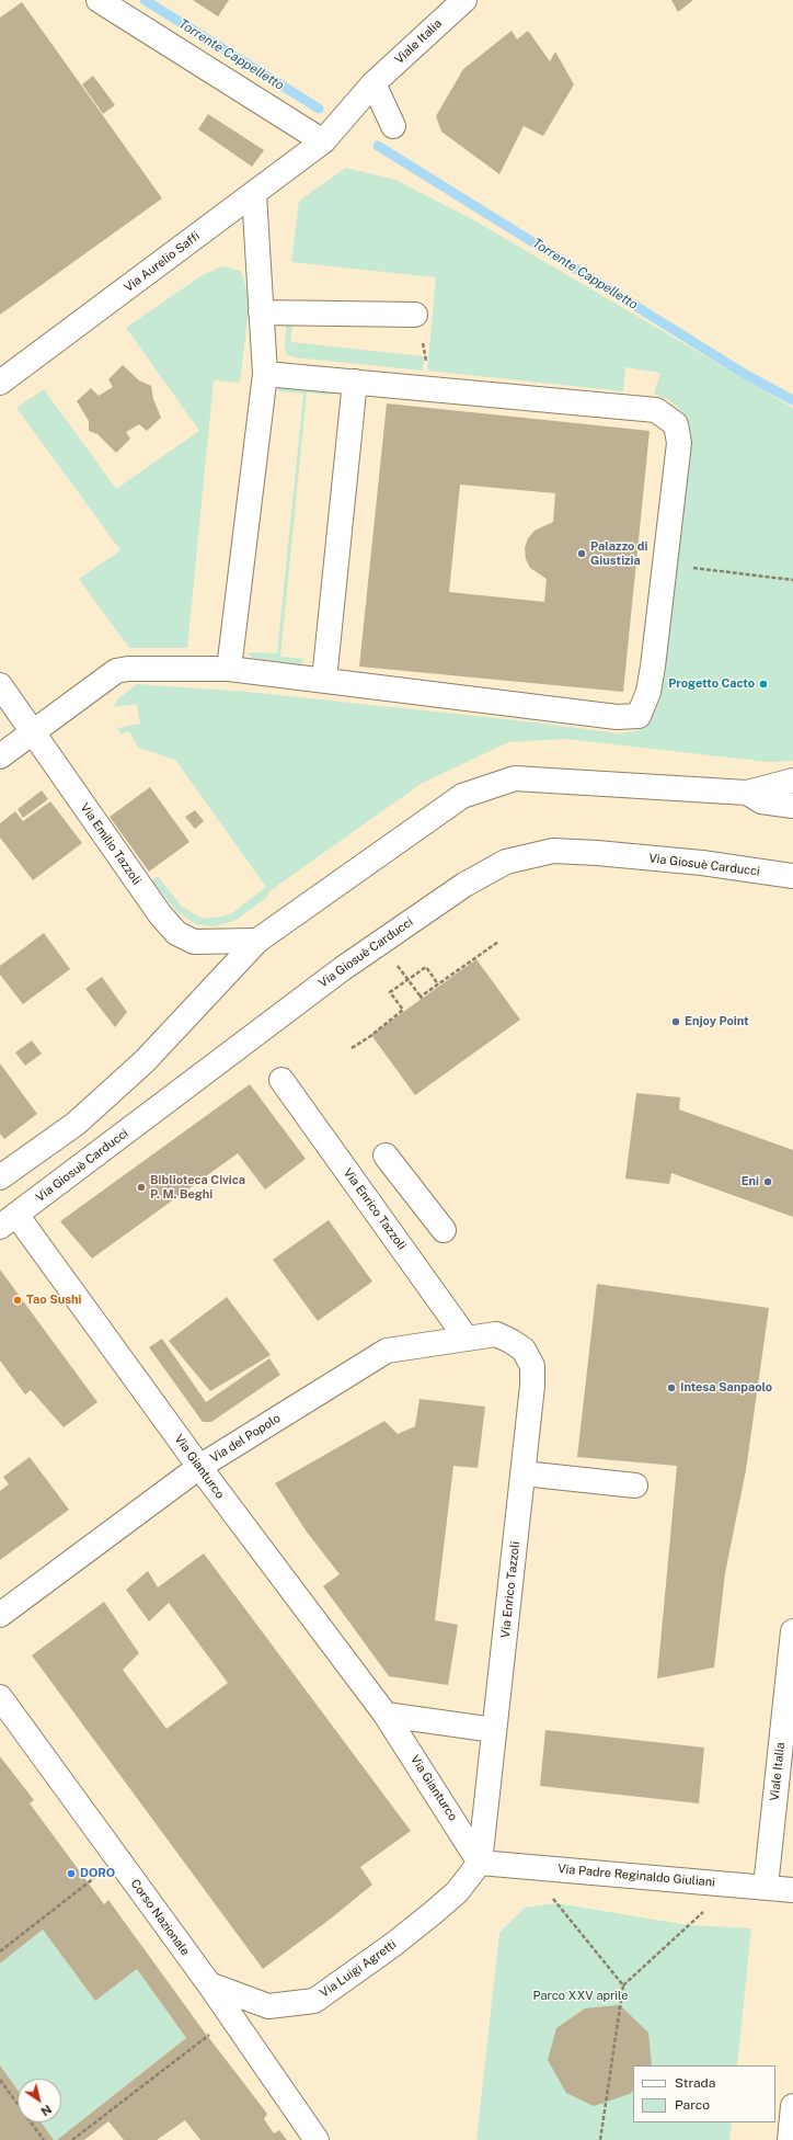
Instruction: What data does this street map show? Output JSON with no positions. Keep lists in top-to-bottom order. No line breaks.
{"streets":{"street":["Viale Italia","Via Aurelio Saffi","Via Emilio Tazzoli","Via Giosuè Carducci","Via Enrico Tazzoli","Via del Popolo","Via Gianturco","Via Padre Reginaldo Giuliani","Corso Nazionale","Via Luigi Agretti"]},"crossings":[["Viale Italia","Via Aurelio Saffi"],["Viale Italia","Via Padre Reginaldo Giuliani"],["Via Giosuè Carducci","Via Gianturco"],["Via Enrico Tazzoli","Via del Popolo"],["Via Enrico Tazzoli","Via Gianturco"],["Via Enrico Tazzoli","Via Padre Reginaldo Giuliani"],["Via Enrico Tazzoli","Via Luigi Agretti"],["Via del Popolo","Via Gianturco"],["Via Gianturco","Via Padre Reginaldo Giuliani"],["Via Gianturco","Via Luigi Agretti"],["Via Padre Reginaldo Giuliani","Via Luigi Agretti"],["Corso Nazionale","Via Luigi Agretti"]],"water":["Torrente Cappelletto"],"parks":["Parco XXV aprile"],"places":["Palazzo di Giustizia","Progetto Cacto","Enjoy Point","Eni","Biblioteca Civica P. M. Beghi","Tao Sushi","Intesa Sanpaolo","DORO"],"legend":["Strada","Parco"],"north":"bottom right"}
